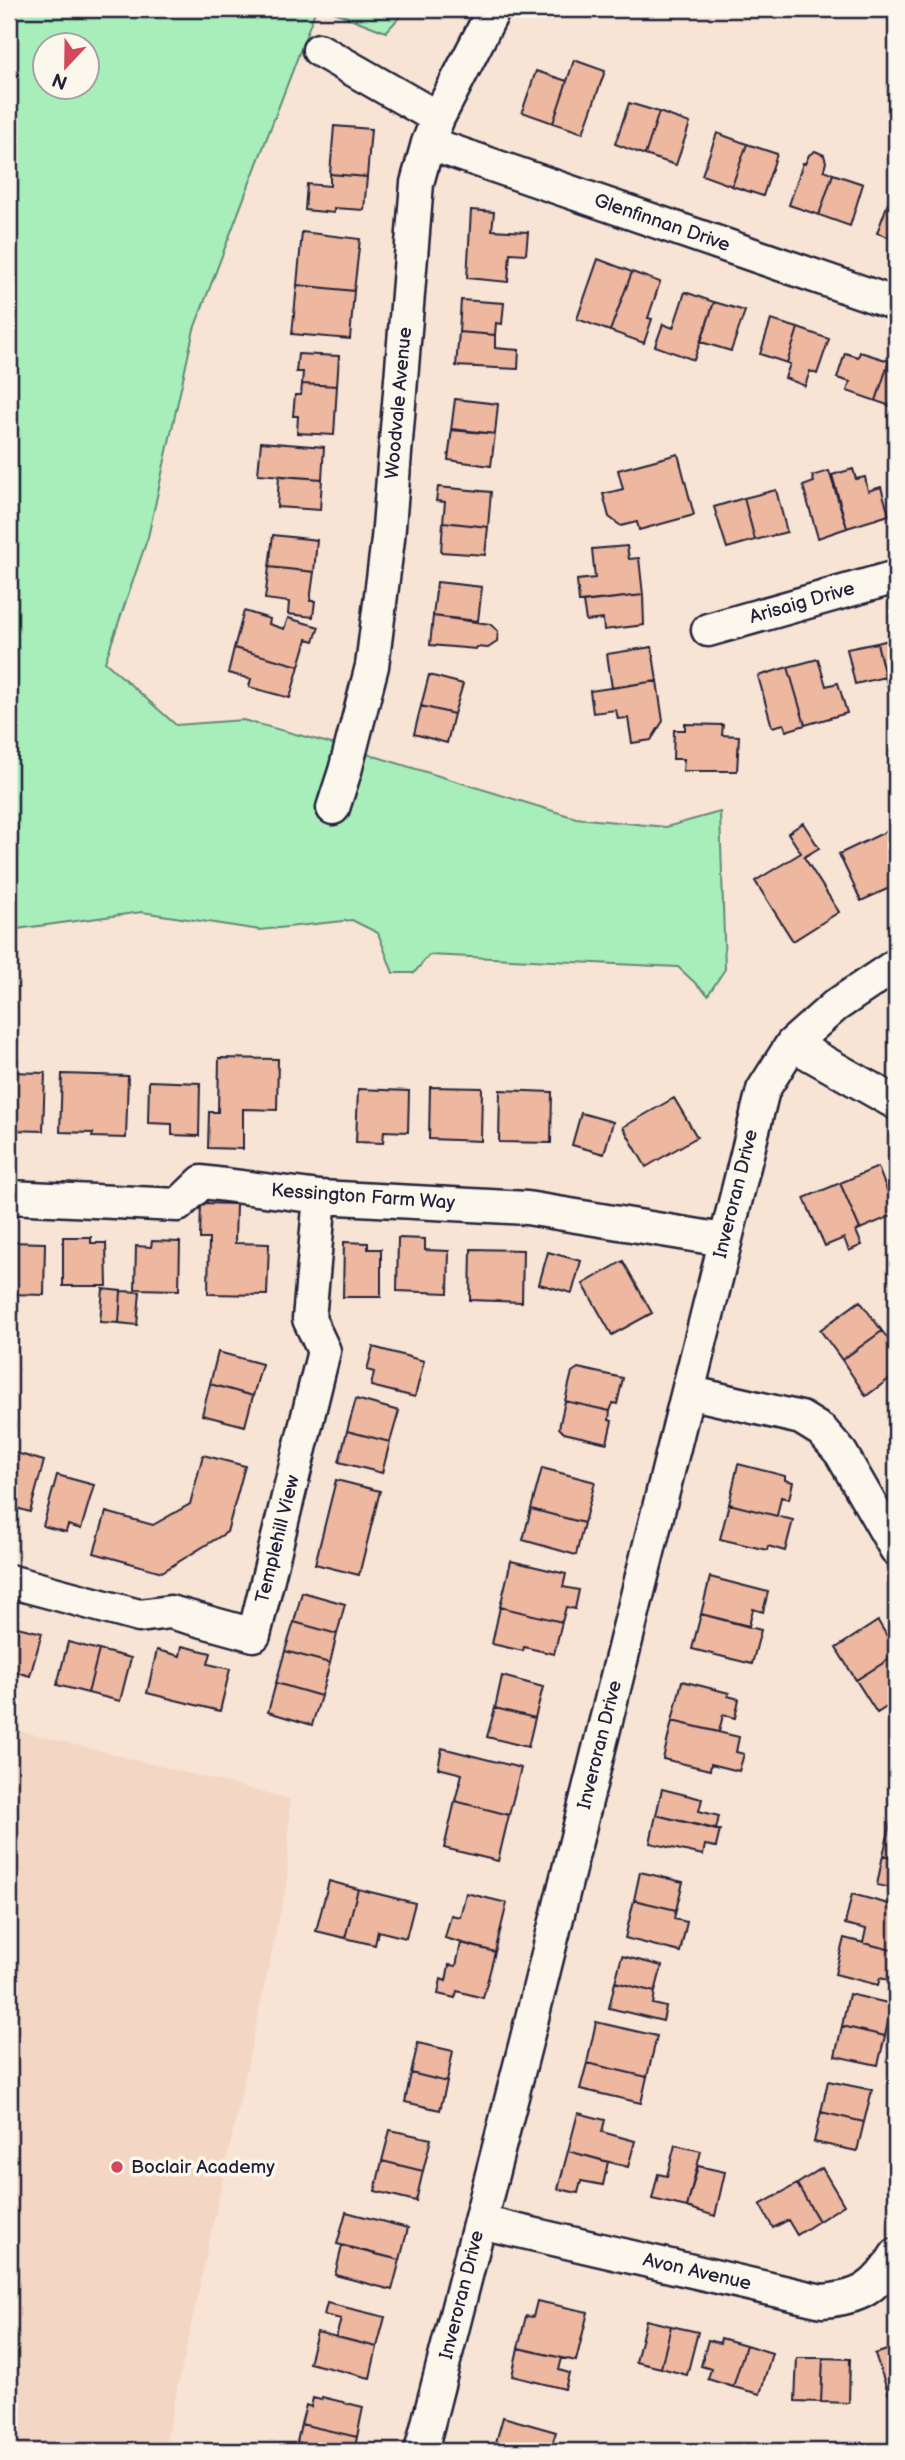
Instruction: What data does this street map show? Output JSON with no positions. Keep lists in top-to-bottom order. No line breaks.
{"streets":{"street":["Glenfinnan Drive","Woodvale Avenue","Arisaig Drive","Inveroran Drive","Kessington Farm Way","Templehill View","Avon Avenue"]},"crossings":[["Glenfinnan Drive","Woodvale Avenue"],["Inveroran Drive","Kessington Farm Way"],["Inveroran Drive","Avon Avenue"],["Kessington Farm Way","Templehill View"]],"places":["Boclair Academy"],"north":"bottom"}
